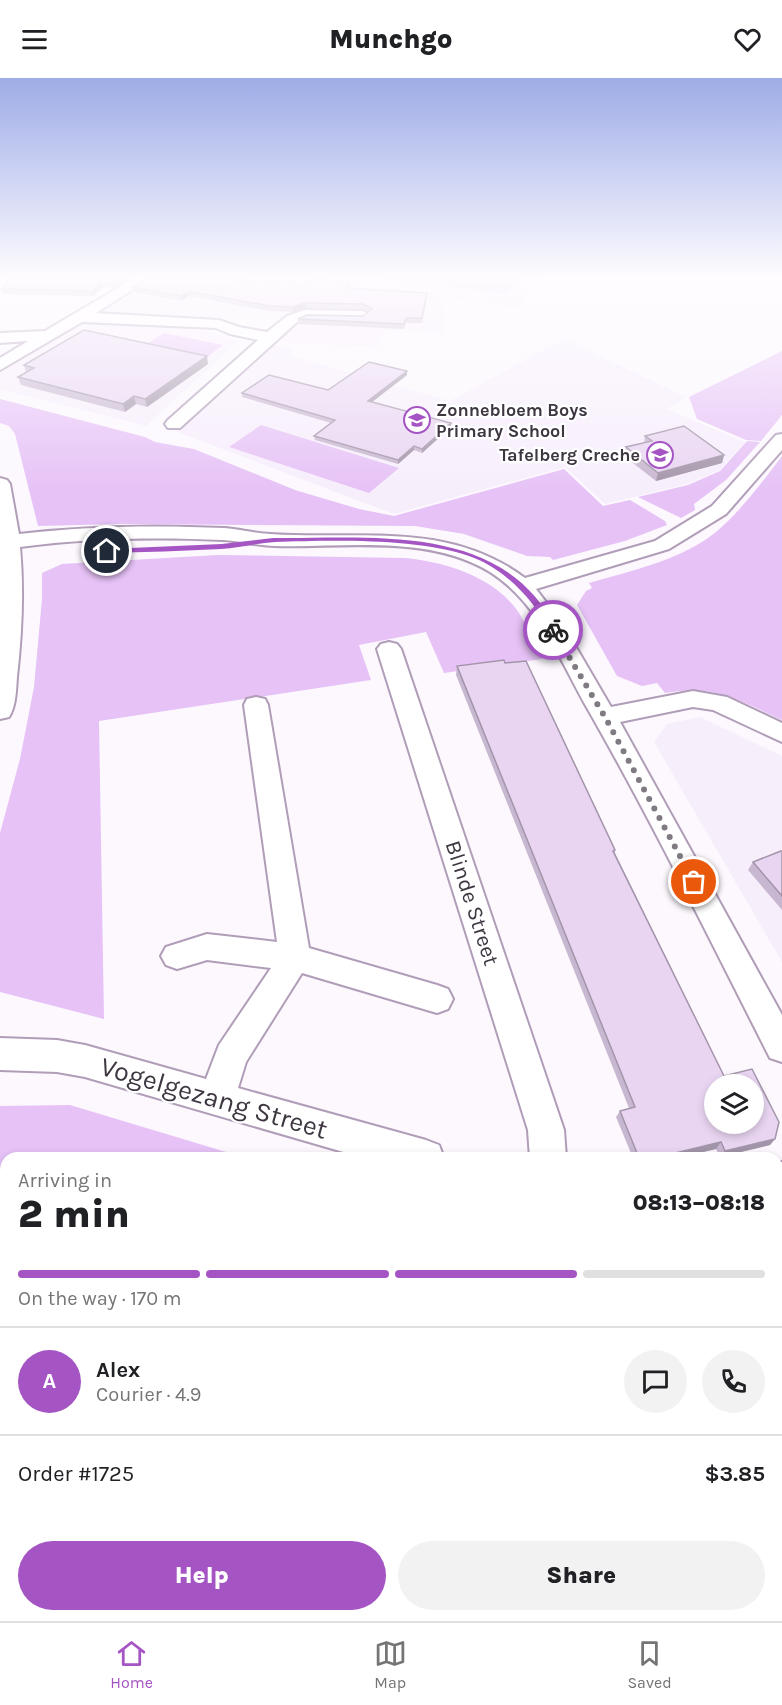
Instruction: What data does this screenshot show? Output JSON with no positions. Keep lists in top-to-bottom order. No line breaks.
{"streets":{"street":["Blinde Street","Vogelgezang Street"]},"places":{"school or university":["Zonnebloem Boys Primary School","Tafelberg Creche"]},"page":{"header":"Munchgo","heading":["2 min","Arriving in","08:13–08:18"],"panel":["Alex","Courier · 4.9","Order #1725","$3.85"],"bar":"On the way · 170 m","round":"A","buttons":["Help","Share"],"tabs":["Home","Map","Saved"]}}
